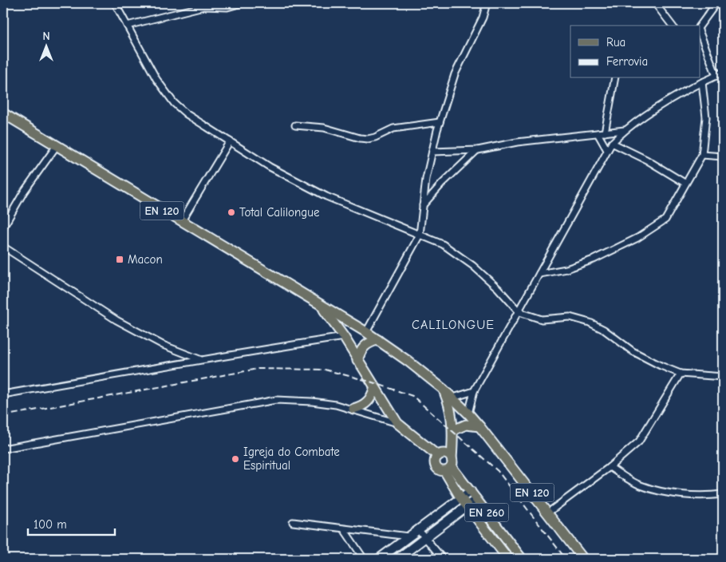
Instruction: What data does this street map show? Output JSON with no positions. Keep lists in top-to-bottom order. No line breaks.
{"streets":{"main road":["EN 120","EN 260"]},"crossings":[["EN 120","EN 260"]],"districts":["CALILONGUE"],"places":{"other":["Total Calilongue","Igreja do Combate Espiritual"],"transit":["Macon"]},"legend":["Rua","Ferrovia"],"scale_bar":"100 m","north":"top"}
